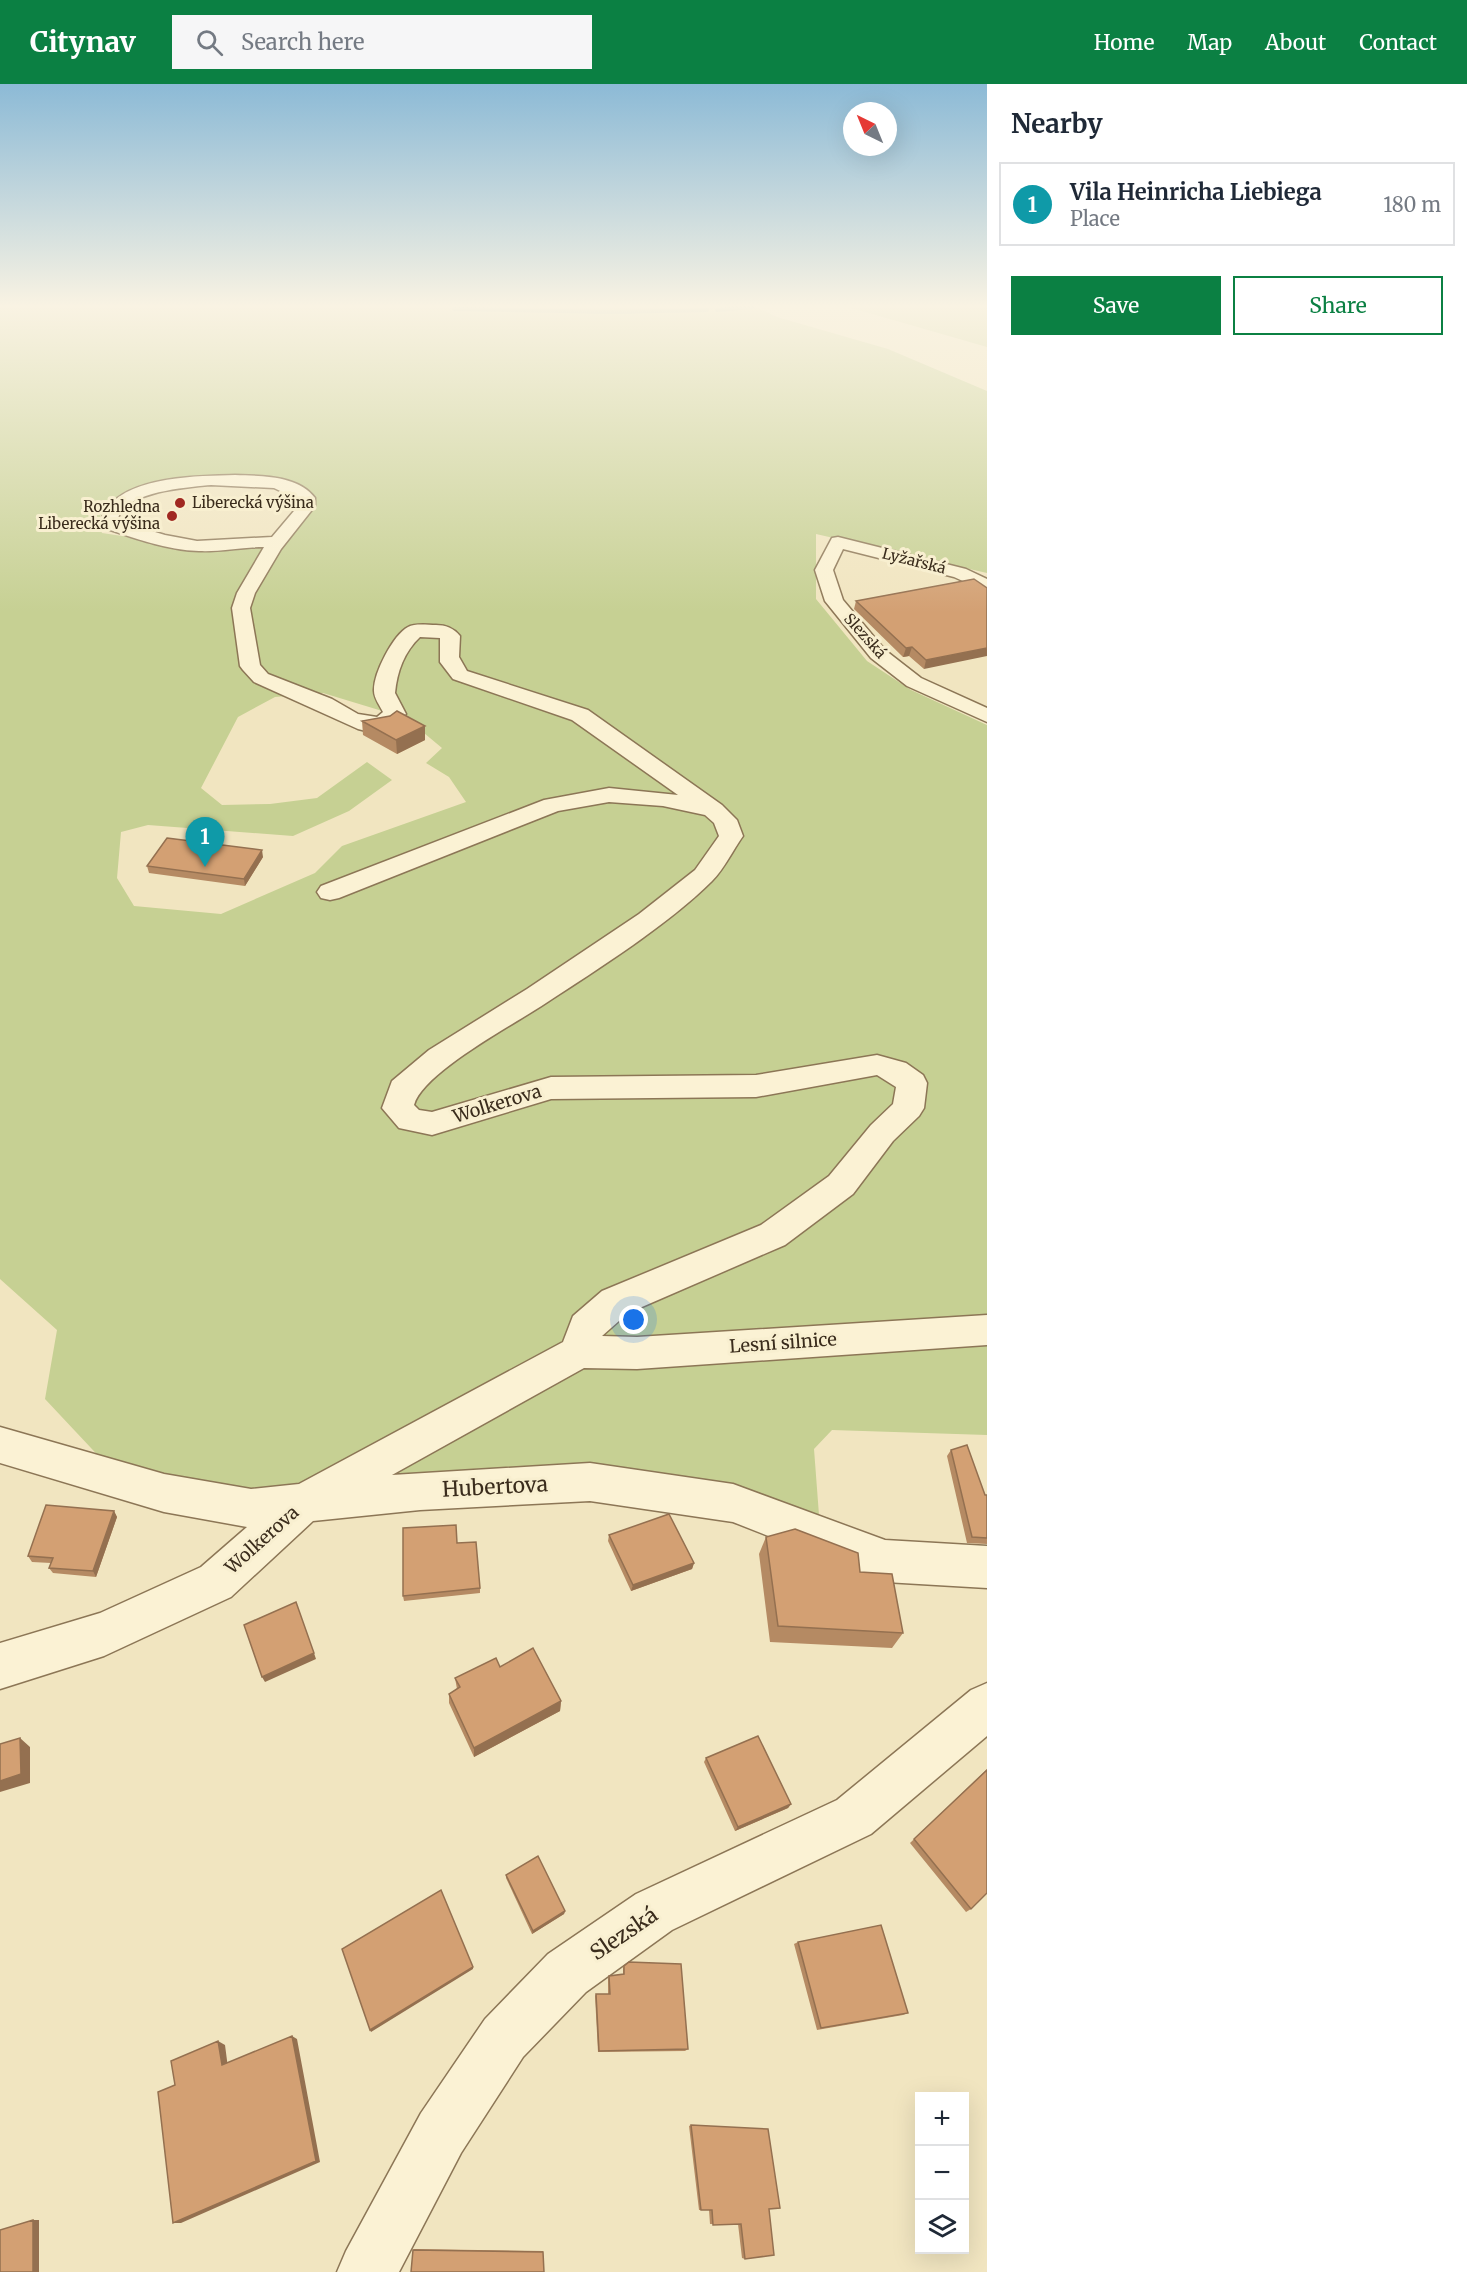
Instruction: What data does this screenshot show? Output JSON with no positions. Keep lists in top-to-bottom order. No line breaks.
{"streets":{"street":["Lyžařská","Slezská","Wolkerova","Lesní silnice","Hubertova"]},"crossings":[["Lyžařská","Slezská"],["Wolkerova","Lesní silnice"],["Wolkerova","Hubertova"]],"places":["Liberecká výšina","Rozhledna Liberecká výšina"],"north":"top left","page":{"header":"Citynav","search":"Search here","nav":["Home","Map","About","Contact"],"heading":"Nearby","list":[{"mark":"1","name":"Vila Heinricha Liebiega","note":"Place","value":"180 m"}],"buttons":["Save","Share"],"pins":"1","map_buttons":["+","−"]}}
